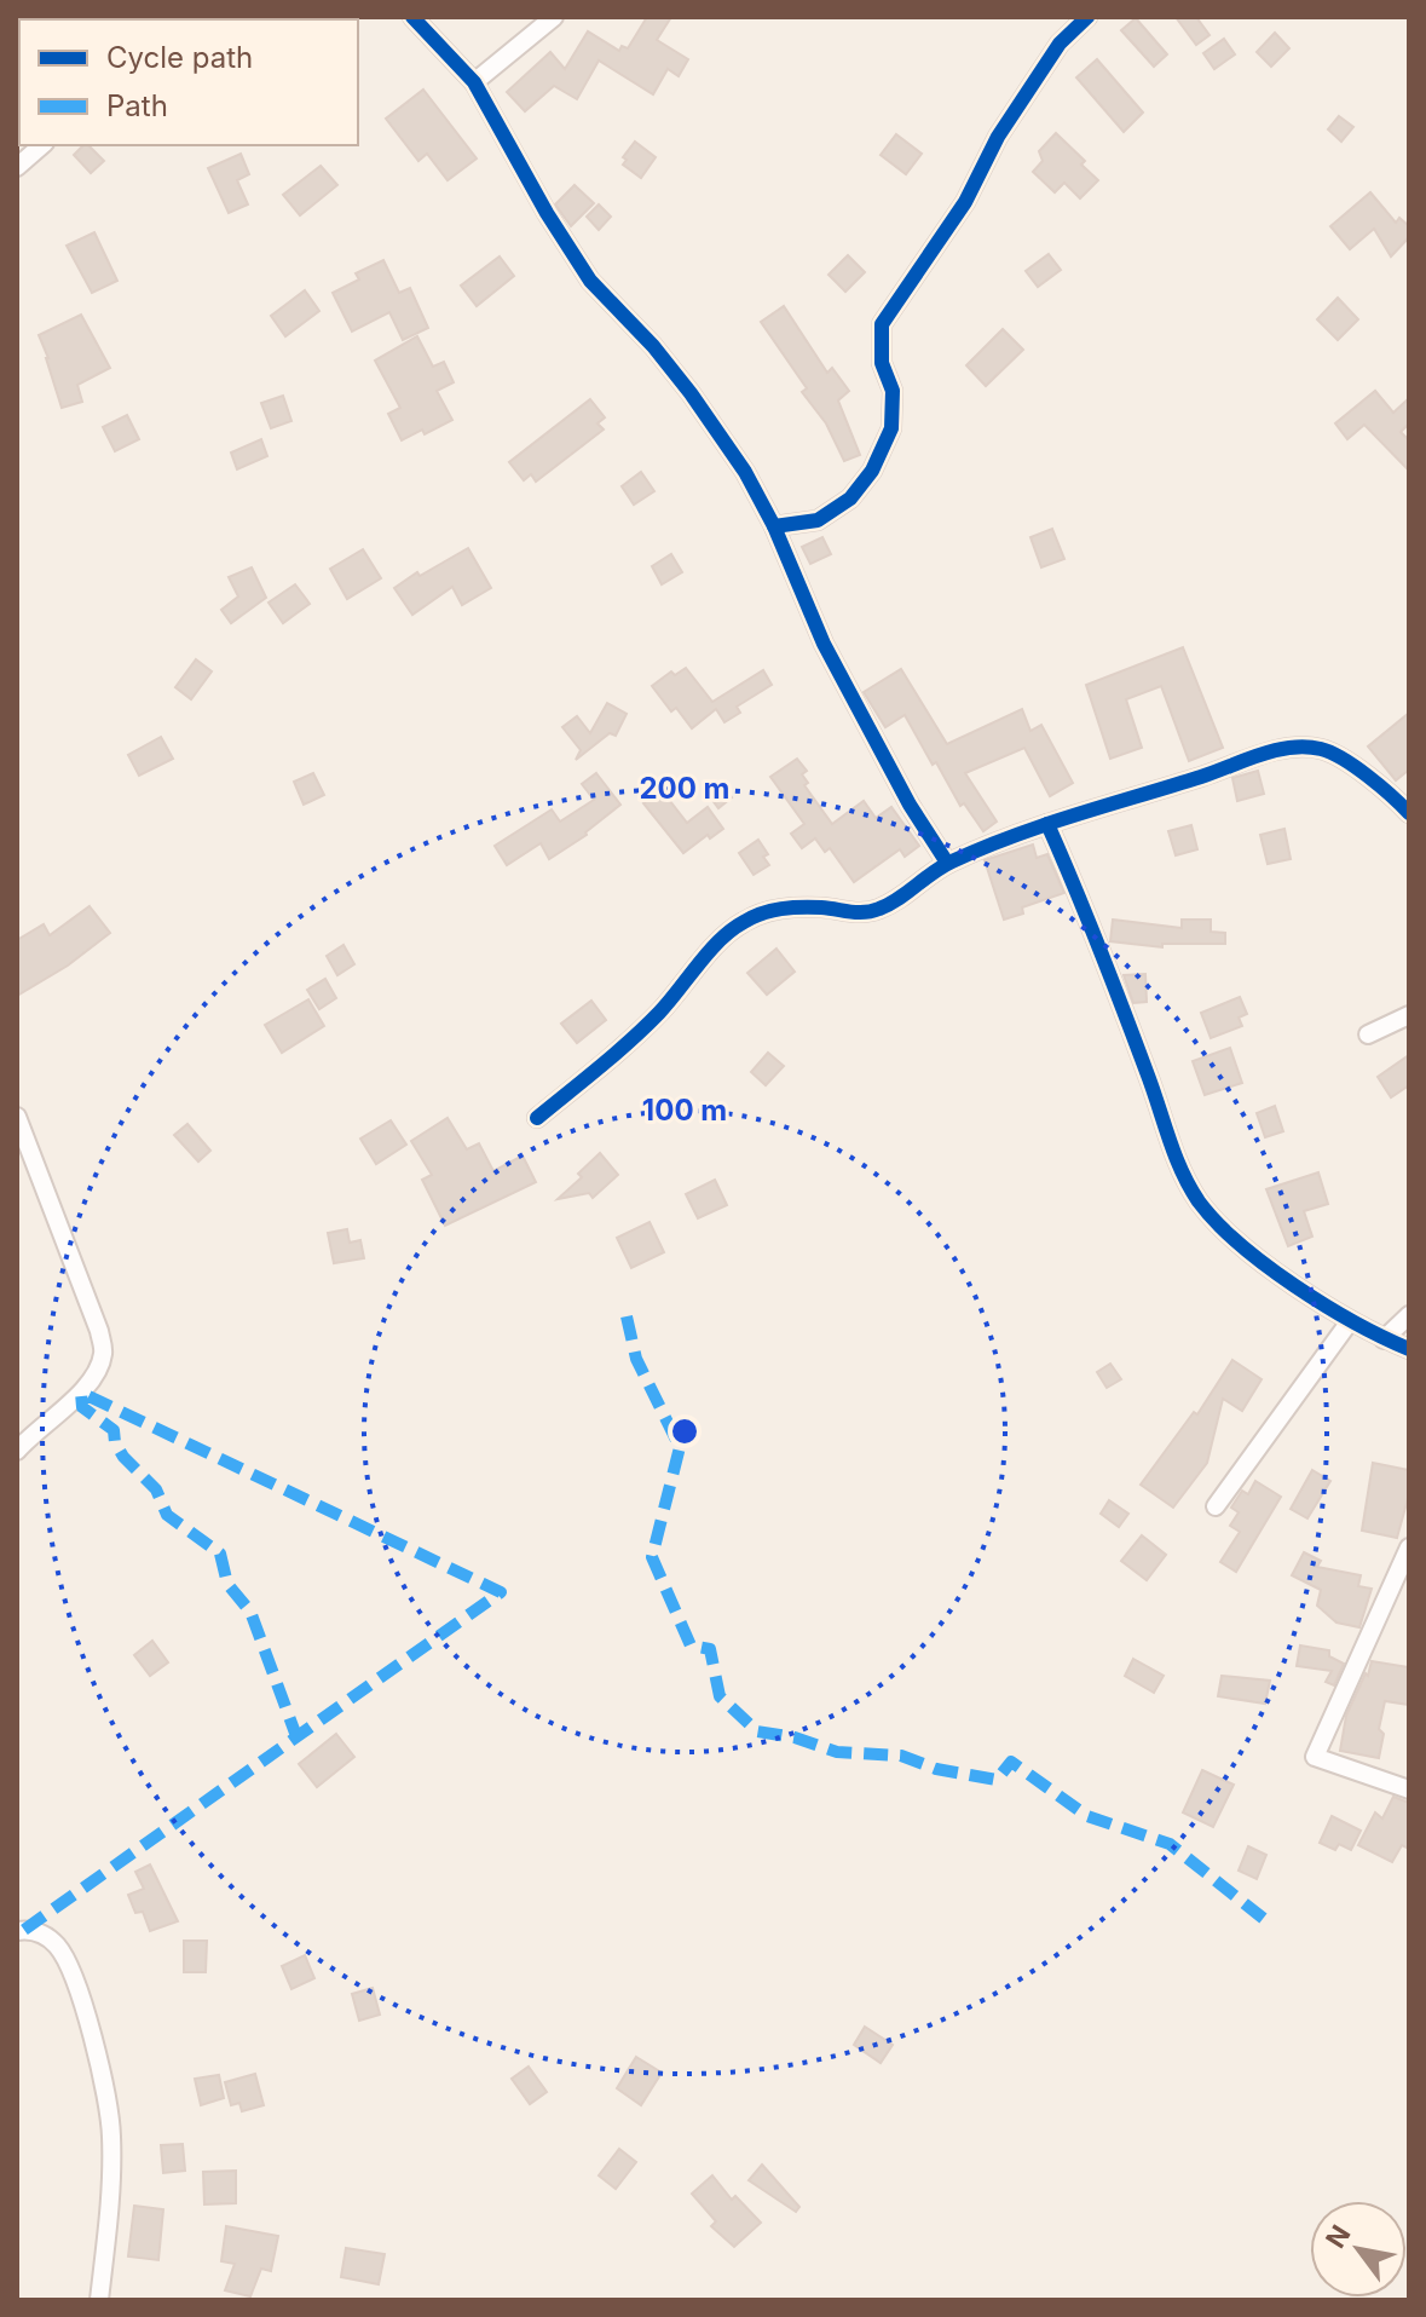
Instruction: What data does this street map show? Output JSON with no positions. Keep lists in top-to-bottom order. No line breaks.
{"legend":["Cycle path","Path"],"north":"top left","rings":["200 m","100 m"]}
